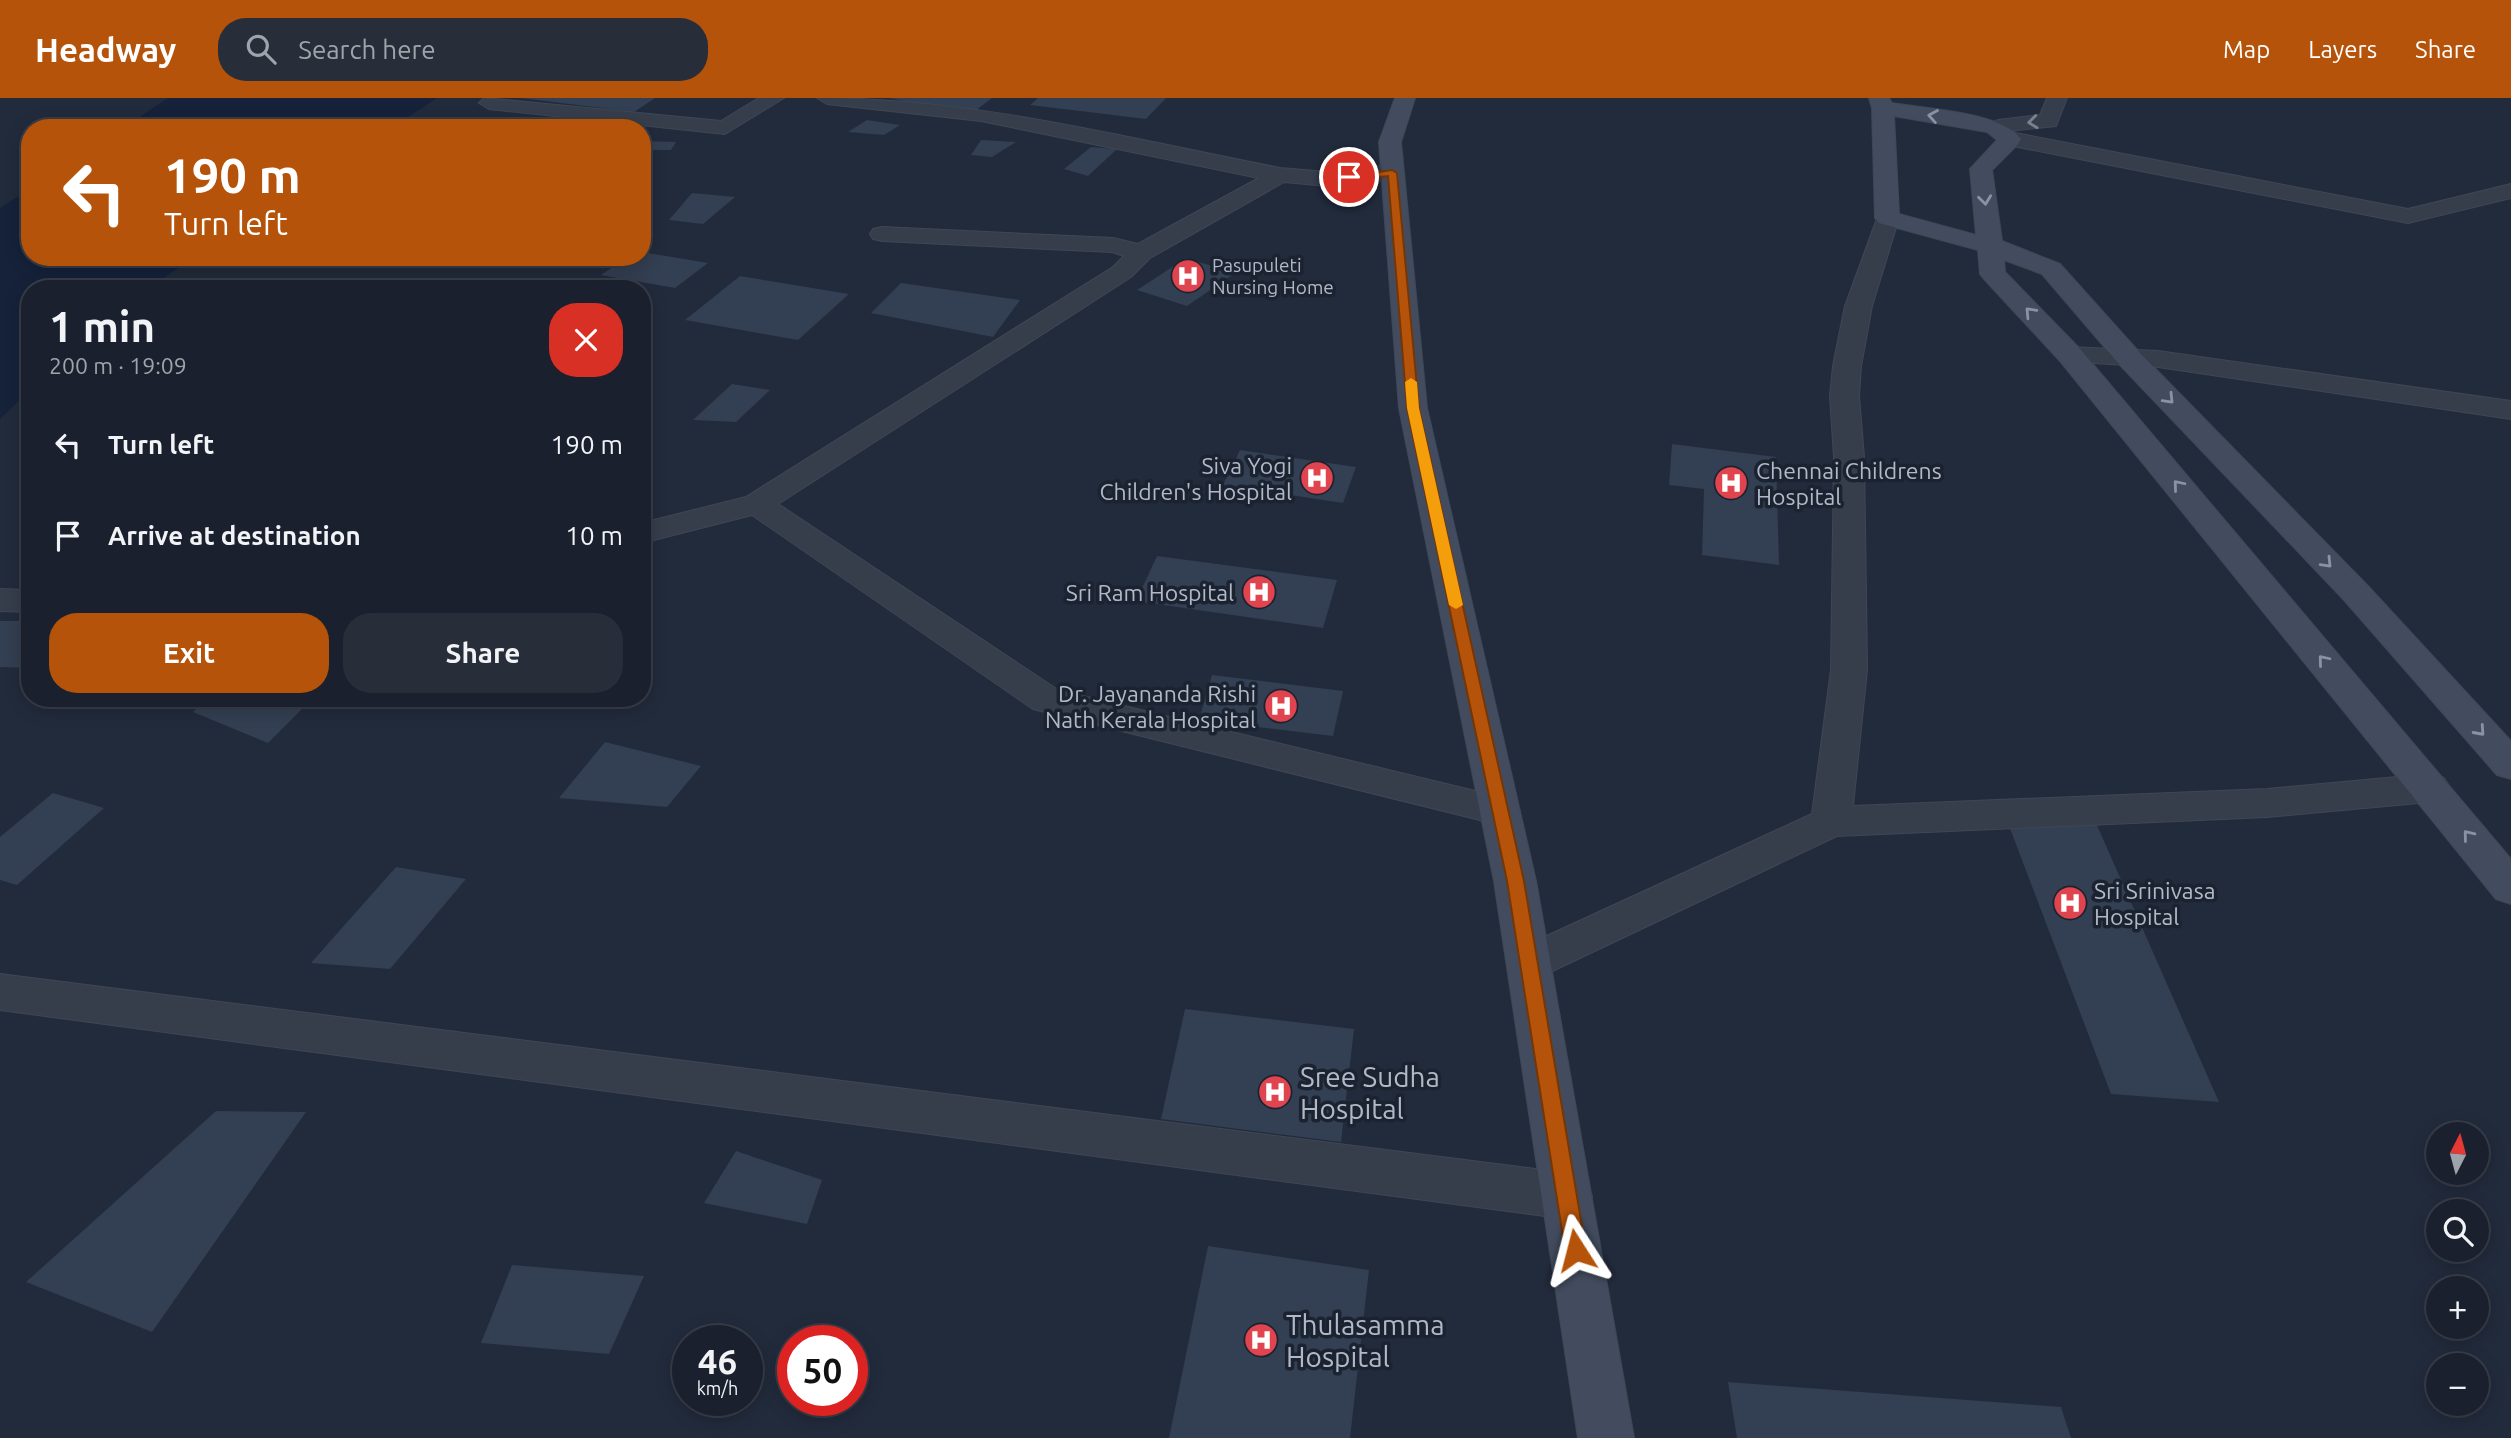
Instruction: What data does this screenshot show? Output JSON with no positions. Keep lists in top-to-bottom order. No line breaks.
{"places":{"hospital":["Pasupuleti Nursing Home","Siva Yogi Children's Hospital","Chennai Childrens Hospital","Sri Ram Hospital","Dr. Jayananda Rishi Nath Kerala Hospital","Sri Srinivasa Hospital","Sree Sudha Hospital","Thulasamma Hospital"]},"north":"top","page":{"header":"Headway","search":"Search here","nav":["Map","Layers","Share"],"turn":["190 m","Turn left"],"heading":["1 min","200 m · 19:09"],"list":[{"name":"Turn left","value":"190 m"},{"name":"Arrive at destination","value":"10 m"}],"buttons":["Exit","Share"],"map_buttons":["+","−"],"speed":"46 km/h","limit":"50"}}
